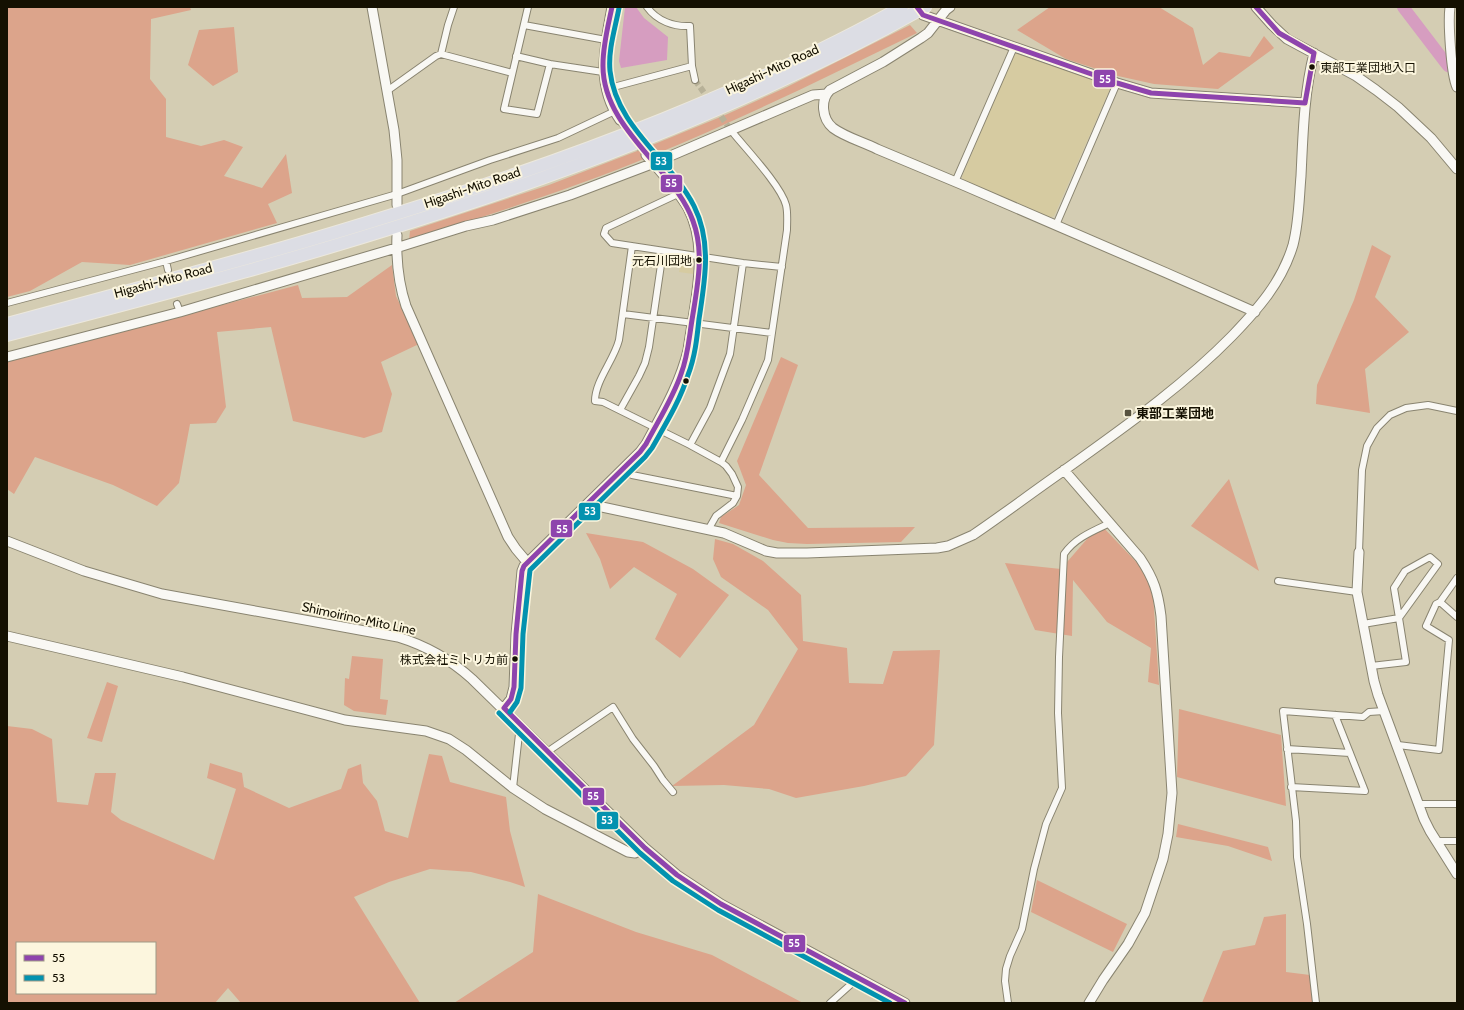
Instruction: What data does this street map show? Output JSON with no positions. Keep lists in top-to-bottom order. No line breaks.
{"streets":{"highway":["Higashi-Mito Road"],"street":["Shimoirino-Mito Line"]},"places":{"other":["東部工業団地入口","元石川団地","株式会社ミトリカ前"],"transit":["東部工業団地"]},"lines":["transit line 55","transit line 53"],"legend":["55","53"]}
